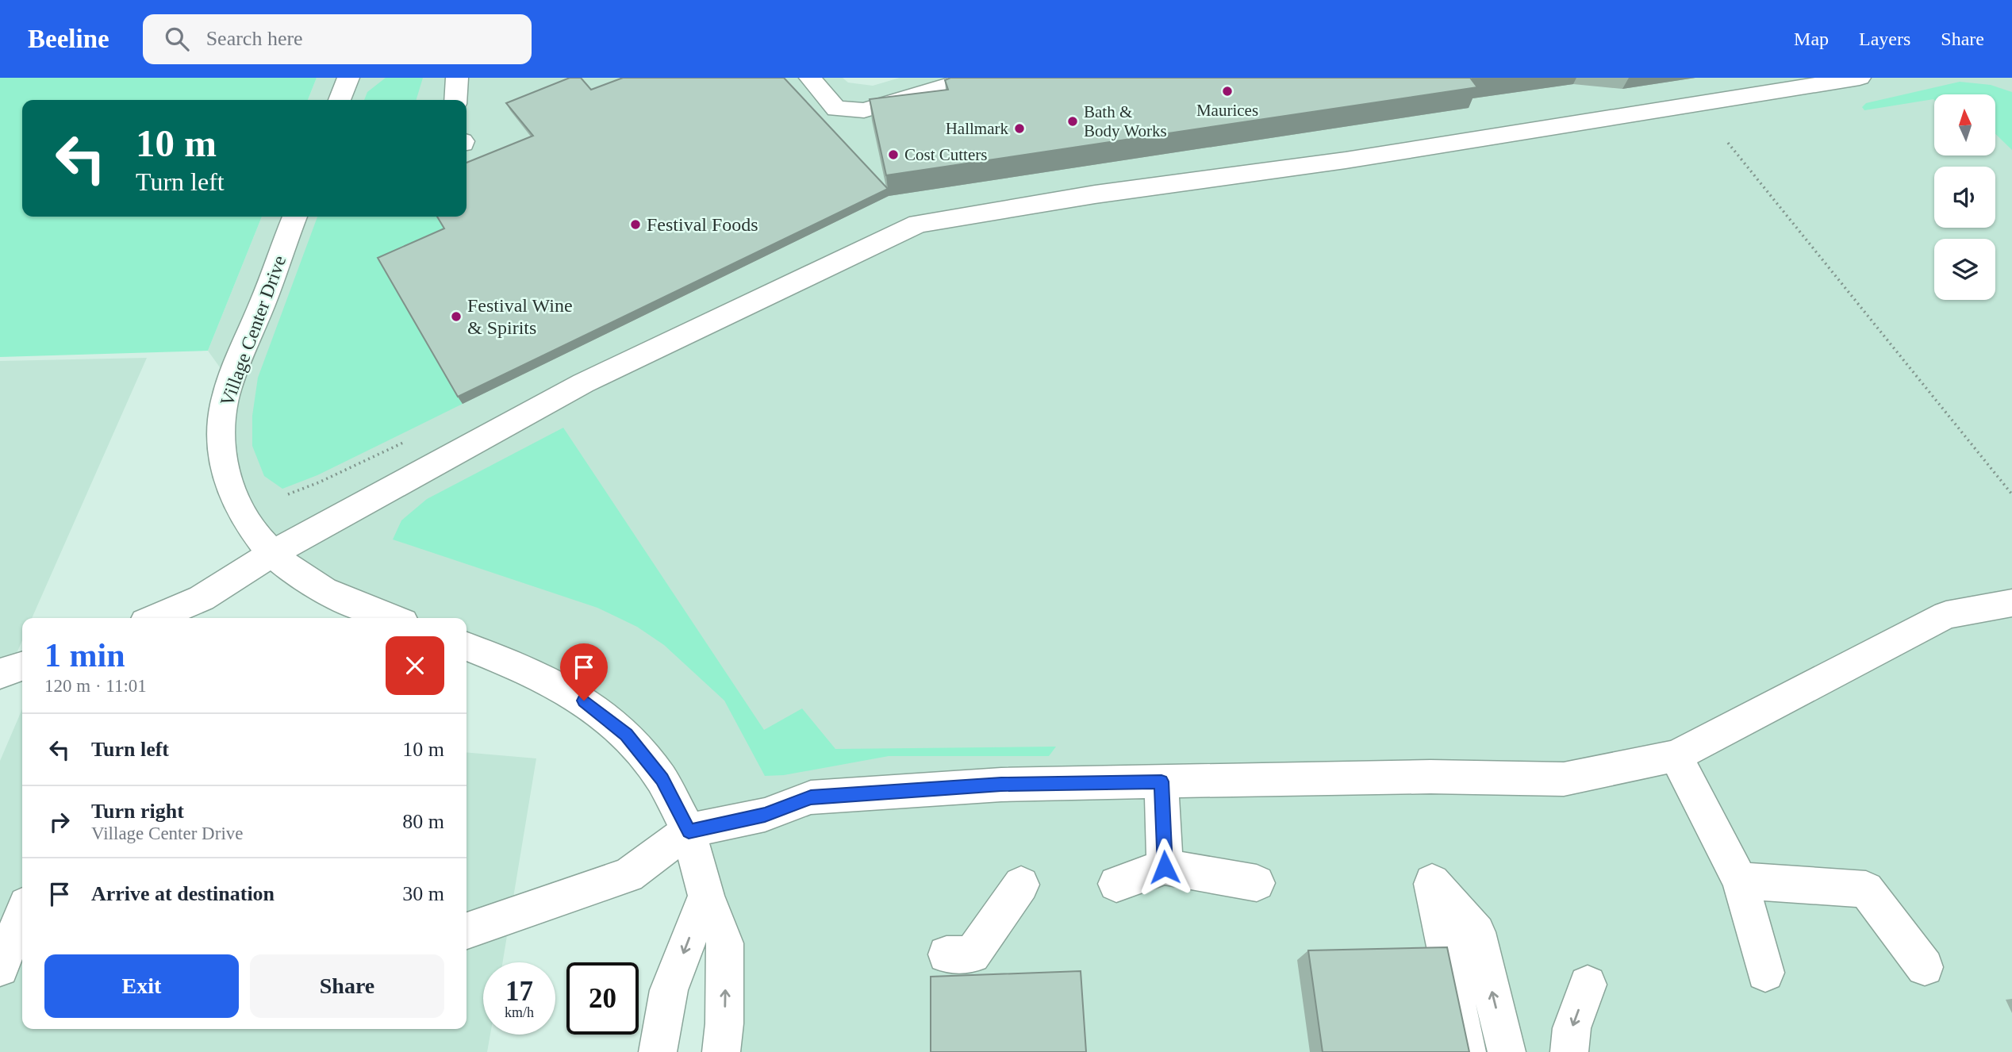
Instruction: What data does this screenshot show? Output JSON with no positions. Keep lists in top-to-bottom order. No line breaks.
{"streets":{"street":["Village Center Drive"]},"places":["Maurices","Bath & Body Works","Hallmark","Cost Cutters","Festival Foods","Festival Wine & Spirits"],"north":"top","page":{"header":"Beeline","search":"Search here","nav":["Map","Layers","Share"],"turn":["10 m","Turn left"],"heading":["1 min","120 m · 11:01"],"list":[{"name":"Turn left","value":"10 m"},{"name":"Turn right","note":"Village Center Drive","value":"80 m"},{"name":"Arrive at destination","value":"30 m"}],"buttons":["Exit","Share"],"speed":"17 km/h","limit":"20"}}
